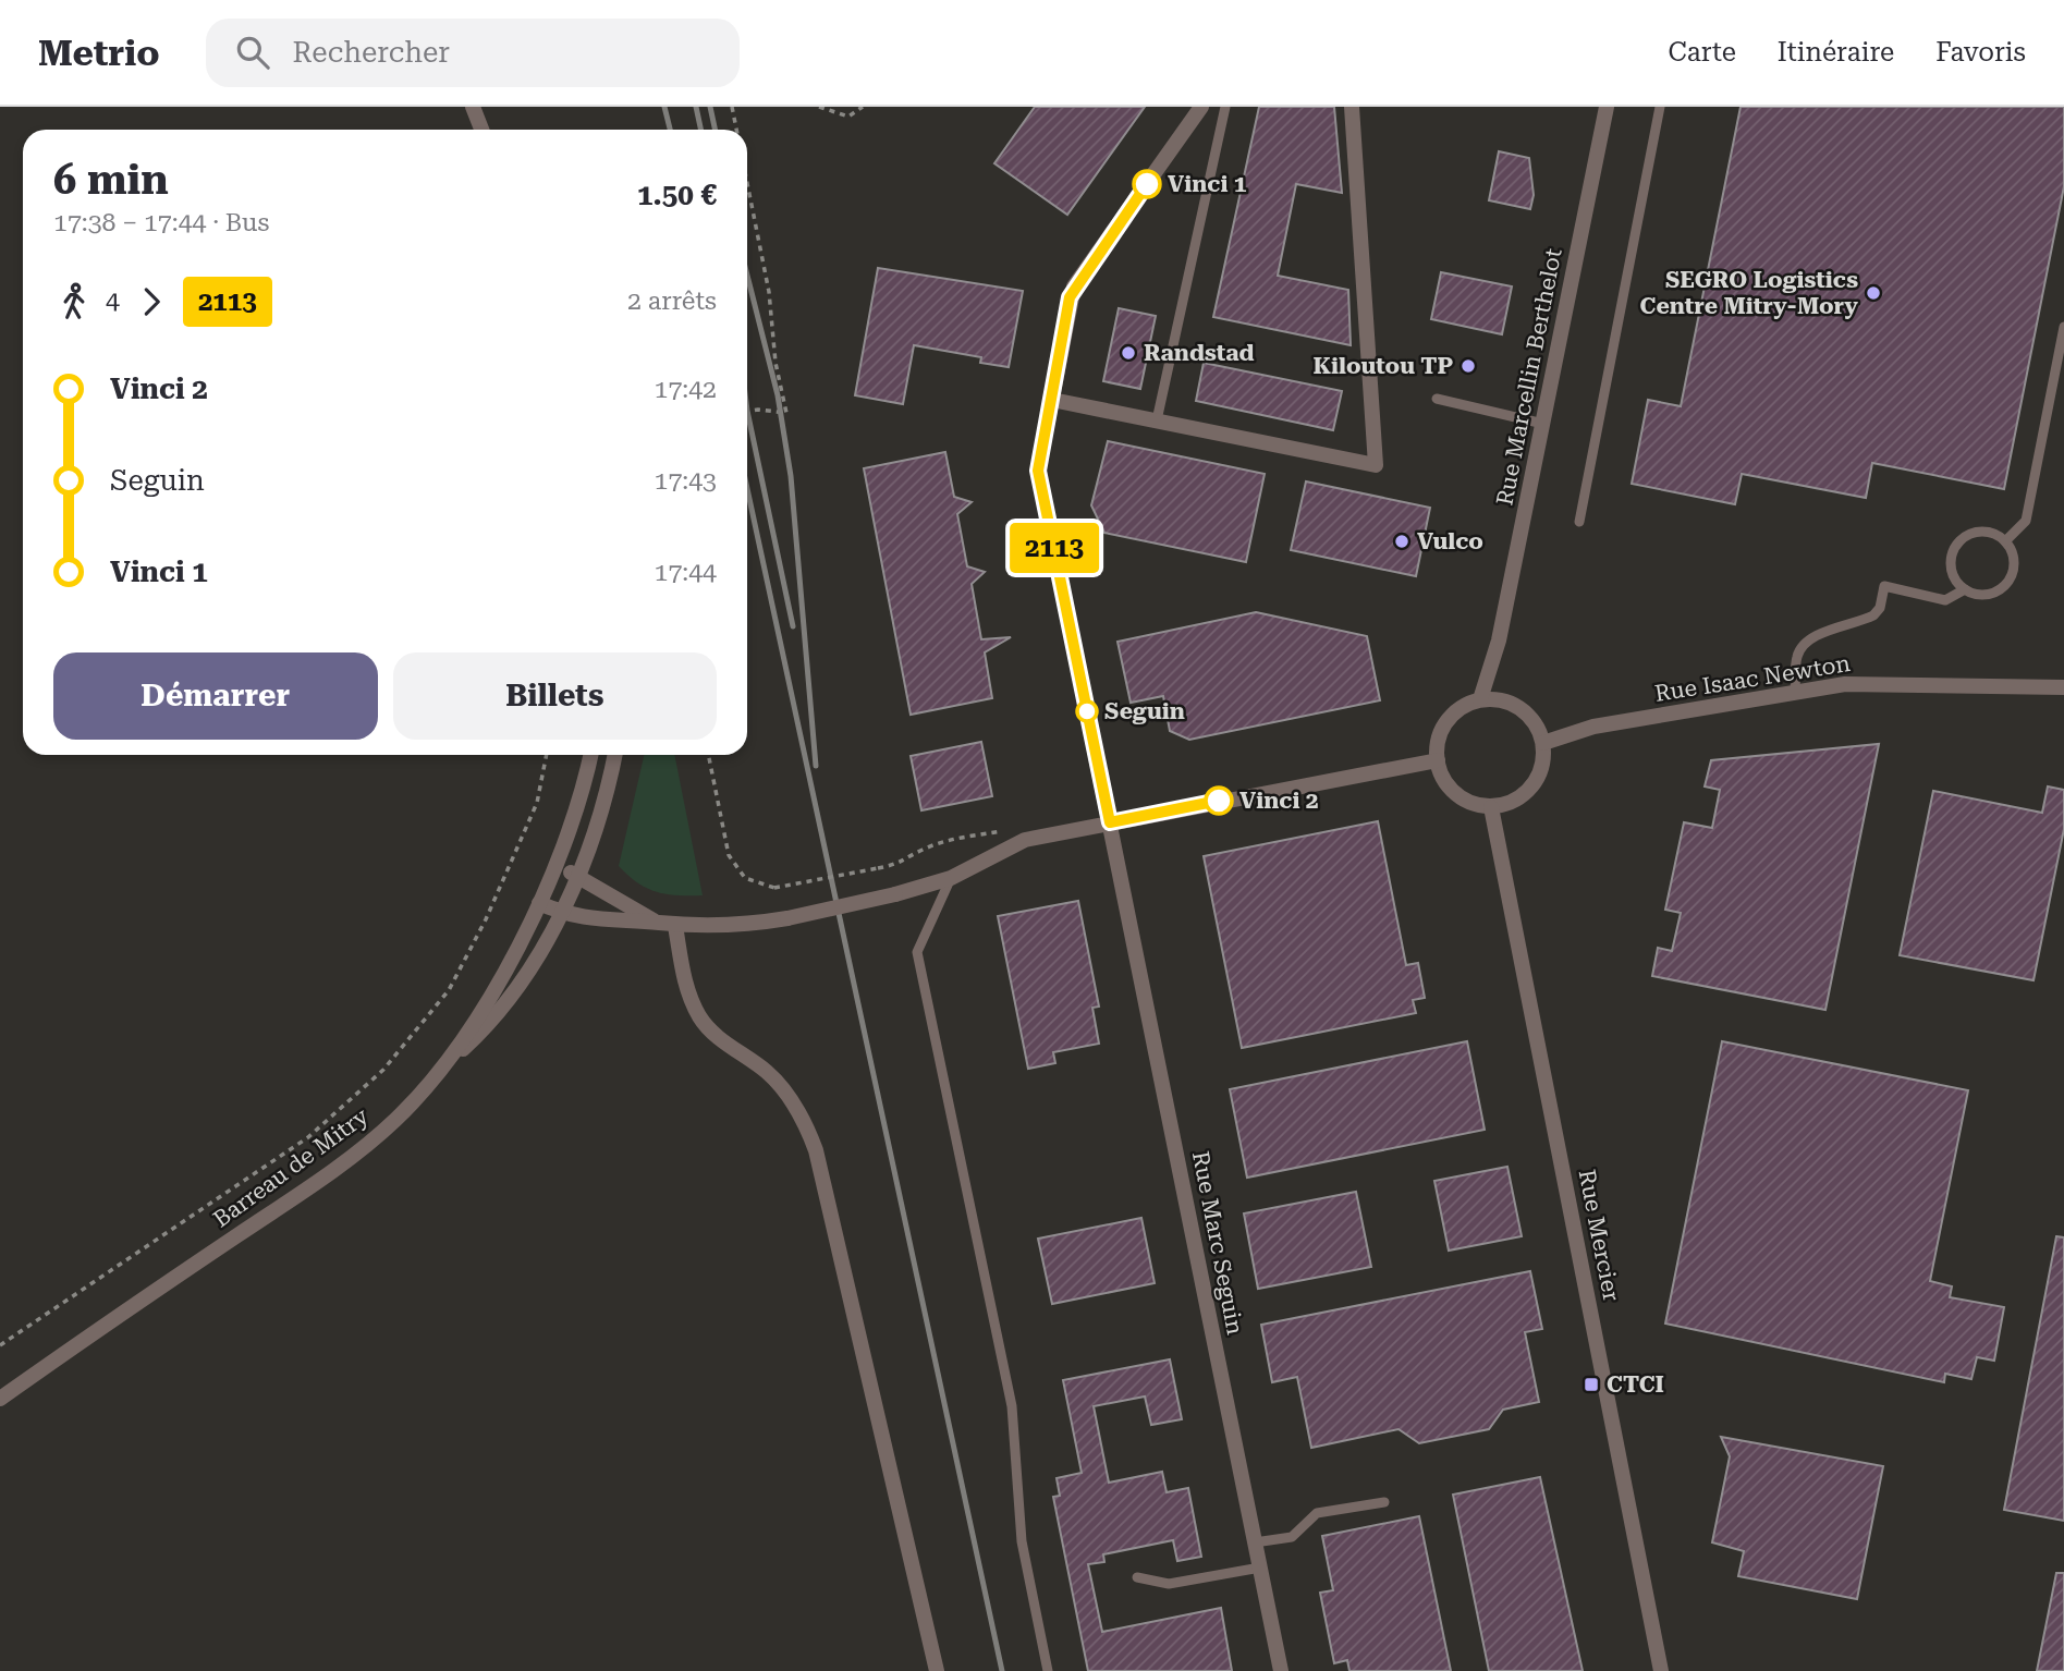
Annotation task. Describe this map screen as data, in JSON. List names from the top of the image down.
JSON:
{
  "streets": {
    "street": [
      "Rue Marcellin Berthelot",
      "Rue Isaac Newton",
      "Barreau de Mitry",
      "Rue Mercier",
      "Rue Marc Seguin"
    ]
  },
  "crossings": [
    ["Rue Marcellin Berthelot", "Rue Isaac Newton"],
    ["Rue Marcellin Berthelot", "Rue Mercier"],
    ["Rue Isaac Newton", "Rue Mercier"]
  ],
  "places": {
    "other": [
      "Vinci 1",
      "SEGRO Logistics Centre Mitry-Mory",
      "Randstad",
      "Kiloutou TP",
      "Vulco",
      "Seguin",
      "Vinci 2"
    ],
    "transit": ["CTCI"]
  },
  "lines": ["bus line 2113"],
  "page": {
    "header": "Metrio",
    "search": "Rechercher",
    "nav": ["Carte", "Itinéraire", "Favoris"],
    "on_map": "2113",
    "heading": ["6 min", "17:38 – 17:44 · Bus", "1.50 €"],
    "legs": ["4", "2113", "2 arrêts"],
    "list": [
      {
        "name": "Vinci 2",
        "value": "17:42"
      },
      {
        "name": "Seguin",
        "value": "17:43"
      },
      {
        "name": "Vinci 1",
        "value": "17:44"
      }
    ],
    "buttons": ["Démarrer", "Billets"]
  }
}
